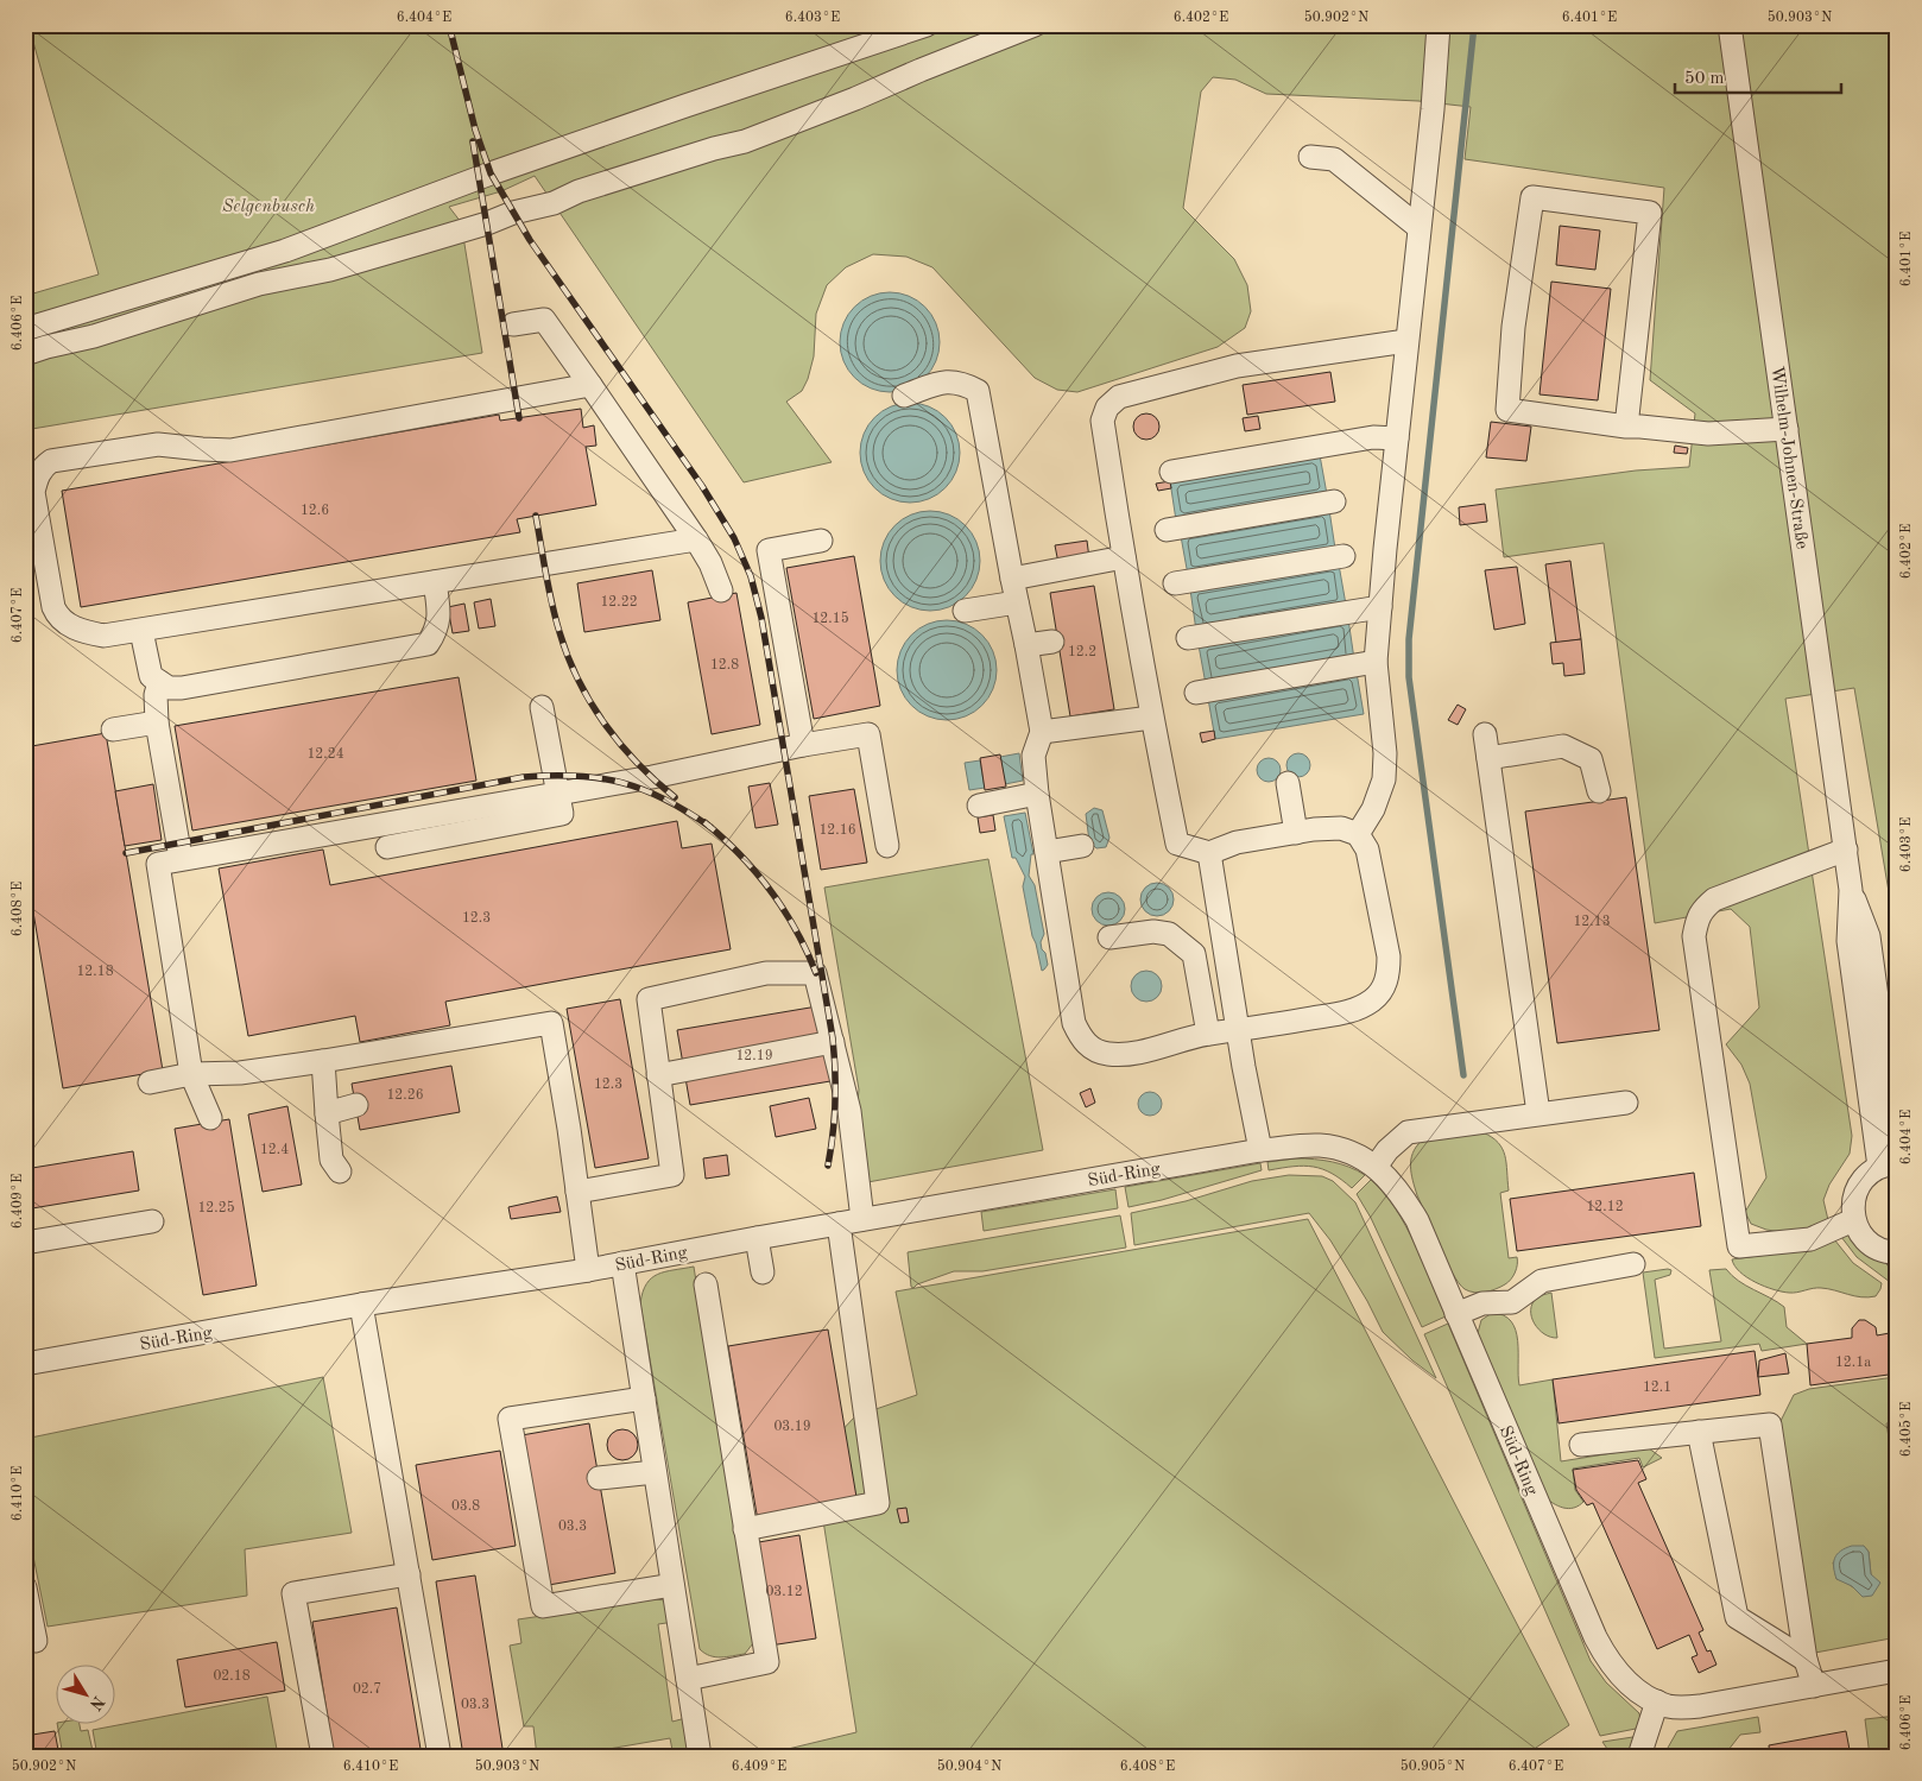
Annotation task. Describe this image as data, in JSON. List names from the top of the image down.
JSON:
{
  "streets": {
    "street": ["Wilhelm-Johnen-Straße", "Süd-Ring"]
  },
  "parks": ["Selgenbusch"],
  "house_numbers": [
    "12.6",
    "12.22",
    "12.15",
    "12.2",
    "12.8",
    "12.24",
    "12.16",
    "12.3",
    "12.13",
    "12.18",
    "12.19",
    "12.3",
    "12.26",
    "12.4",
    "12.12",
    "12.25",
    "12.1a",
    "12.1",
    "03.19",
    "03.8",
    "03.3",
    "03.12",
    "02.18",
    "02.7",
    "03.3"
  ],
  "scale_bar": "50 m",
  "north": "bottom right",
  "coordinates": [
    "6.404°E",
    "6.403°E",
    "6.402°E",
    "50.902°N",
    "6.401°E",
    "50.903°N",
    "6.406°E",
    "6.407°E",
    "6.408°E",
    "6.409°E",
    "6.405°E",
    "6.410°E",
    "50.904°N",
    "50.905°N"
  ]
}
